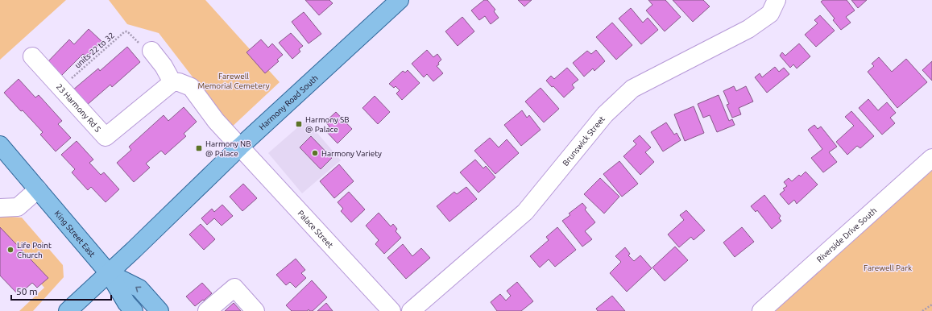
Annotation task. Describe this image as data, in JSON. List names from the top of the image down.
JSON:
{
  "streets": {
    "main road": ["Harmony Road South", "King Street East"],
    "street": [
      "23 Harmony Rd S",
      "Brunswick Street",
      "Palace Street",
      "Riverside Drive South"
    ],
    "path": ["units 22 to 32"]
  },
  "crossings": [
    ["units 22 to 32", "23 Harmony Rd S"],
    ["Harmony Road South", "Palace Street"],
    ["Harmony Road South", "King Street East"]
  ],
  "parks": ["Farewell Memorial Cemetery", "Farewell Park"],
  "places": {
    "transit": ["Harmony SB @ Palace", "Harmony NB @ Palace"],
    "other": ["Harmony Variety", "Life Point Church"]
  },
  "scale_bar": "50 m"
}
